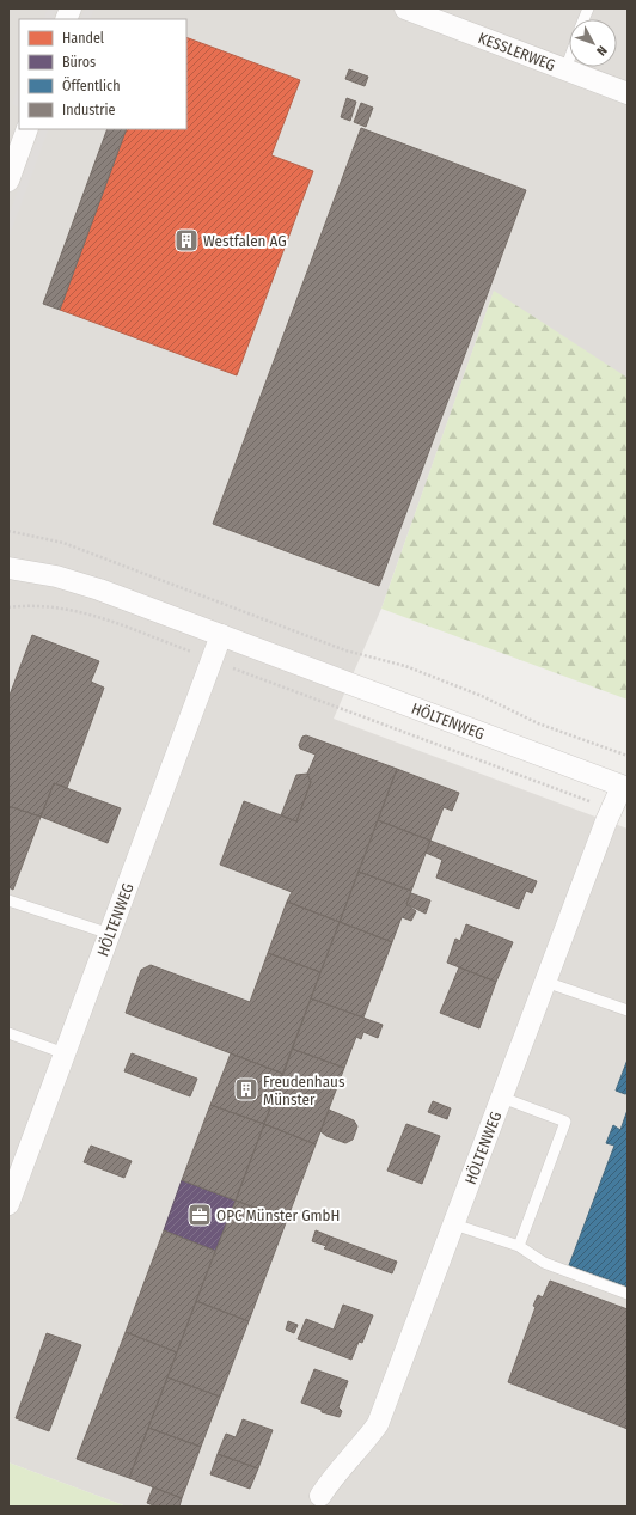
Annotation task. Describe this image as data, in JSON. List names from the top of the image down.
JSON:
{
  "streets": {
    "street": ["KESSLERWEG", "HÖLTENWEG"]
  },
  "places": {
    "building": ["Westfalen AG", "Freudenhaus Münster"],
    "office": ["OPC Münster GmbH"]
  },
  "legend": [
    "Handel",
    "Büros",
    "Öffentlich",
    "Industrie"
  ],
  "north": "bottom right"
}
